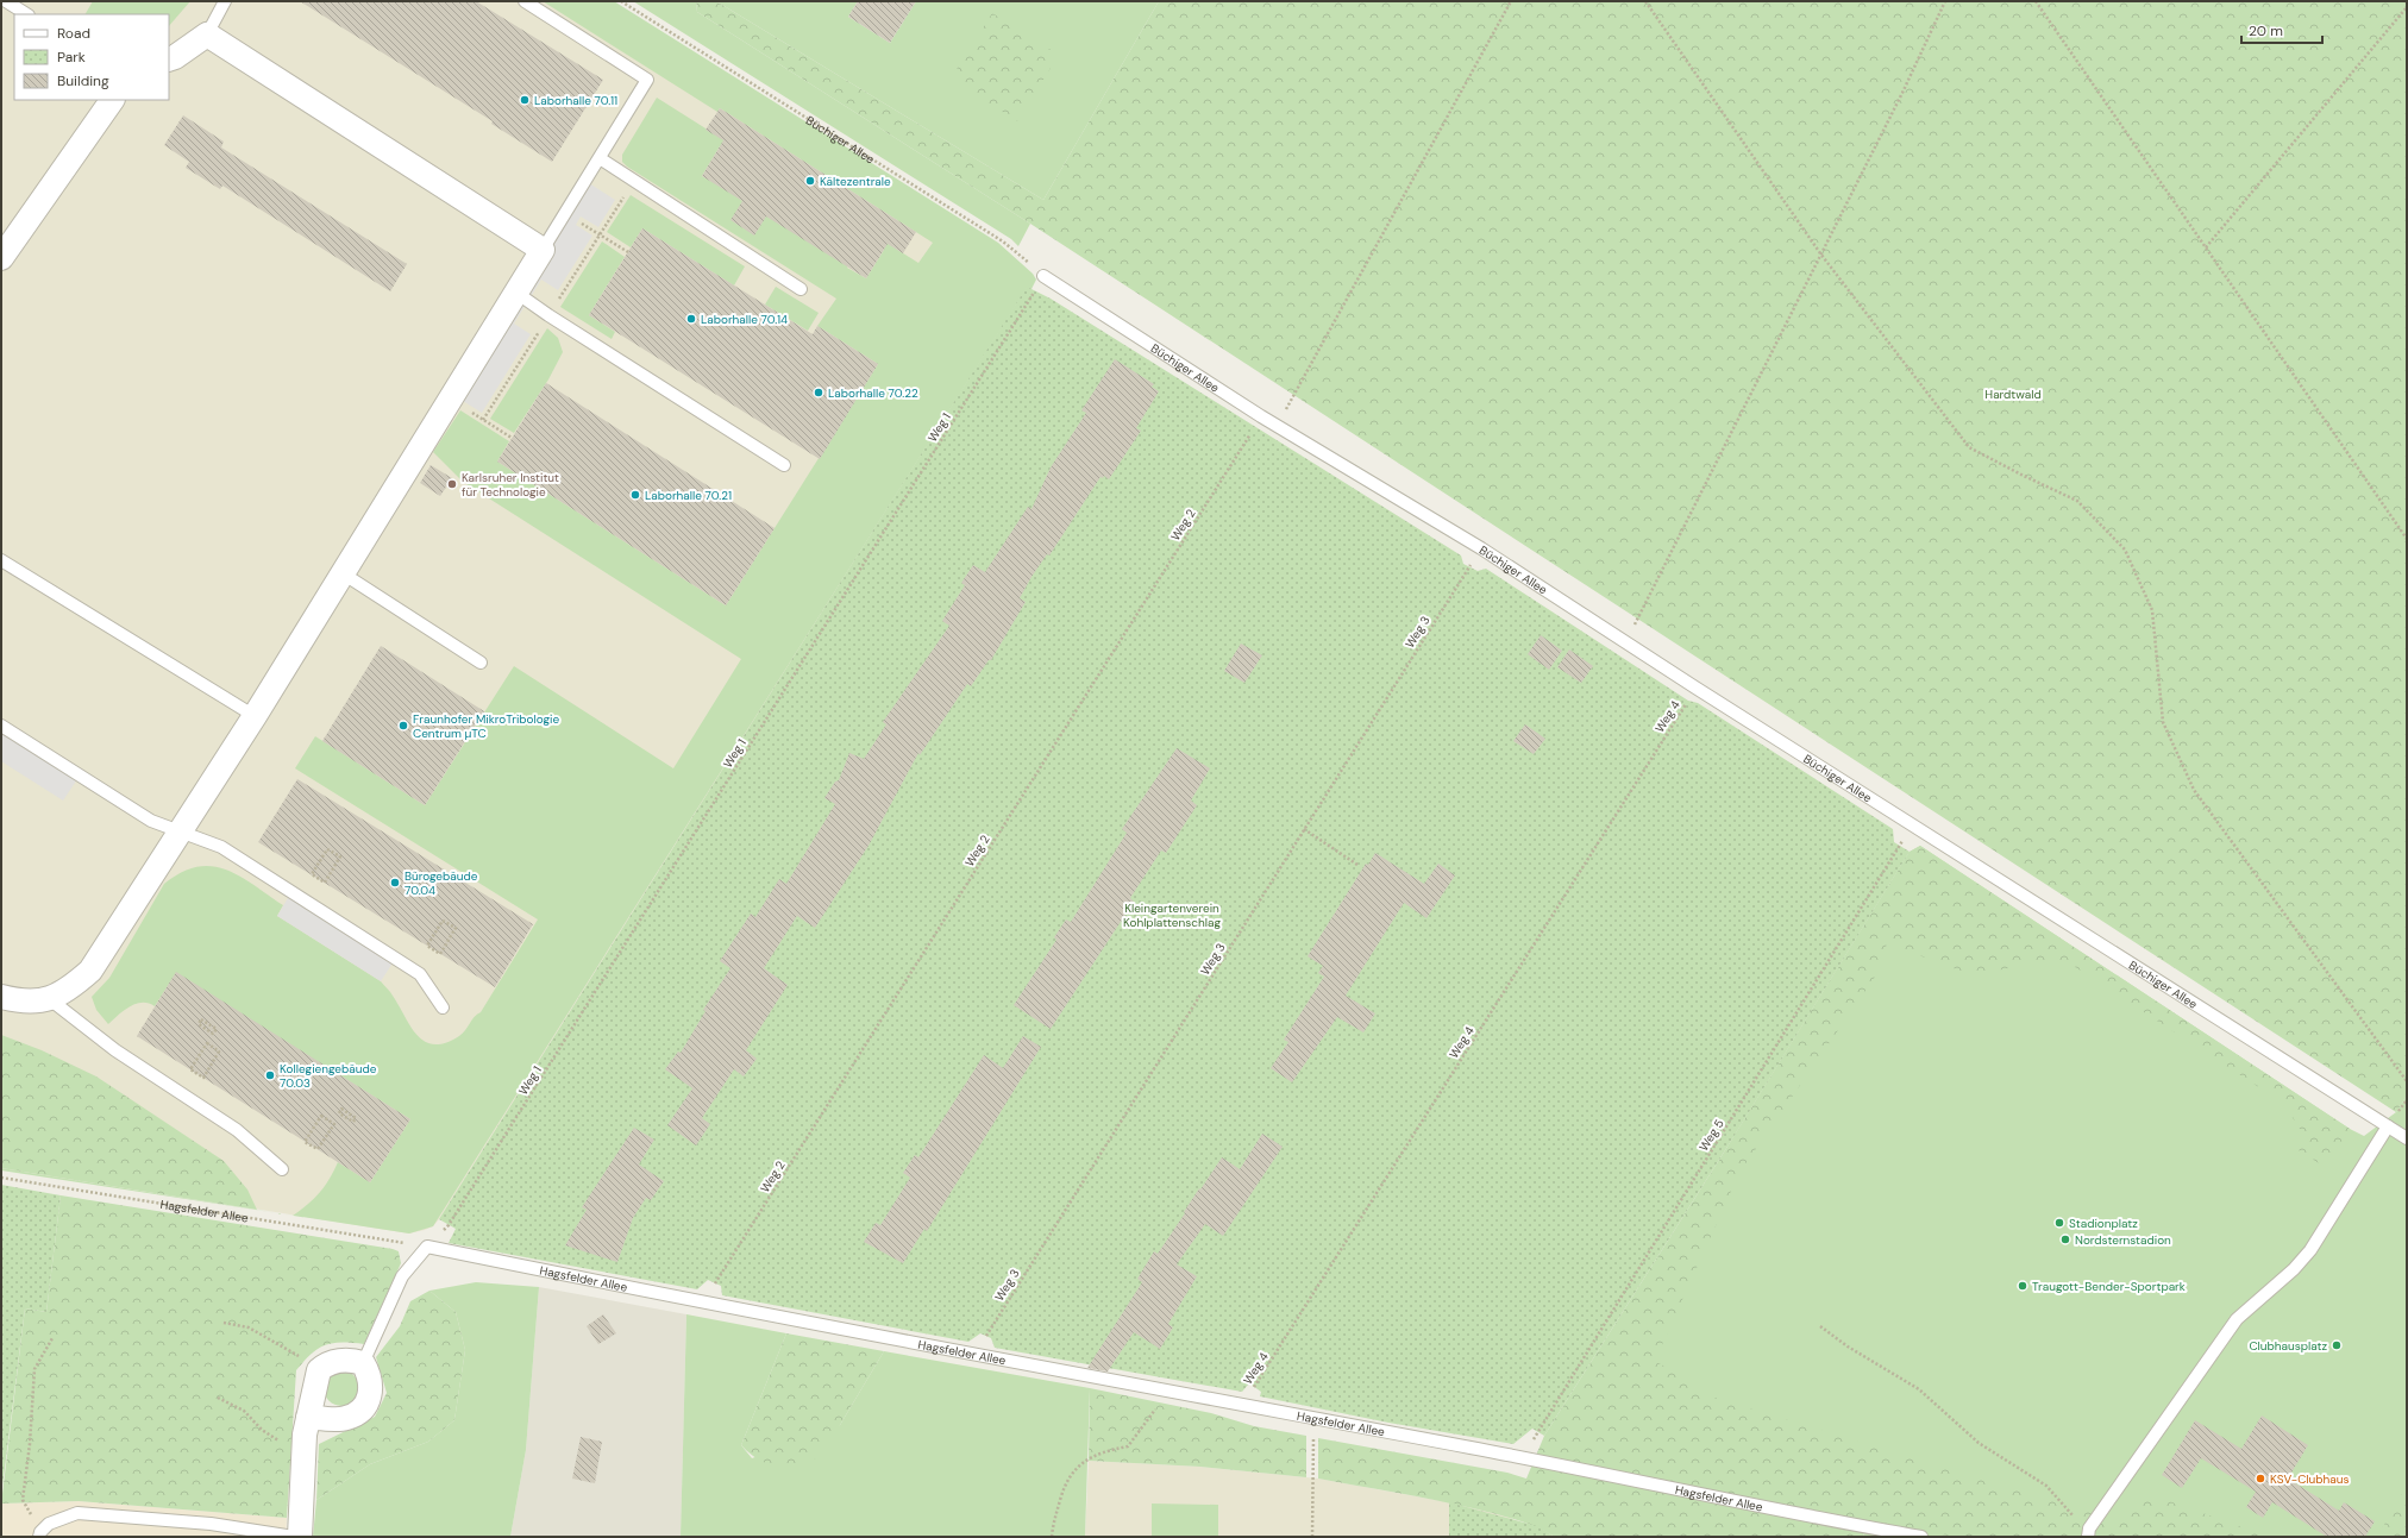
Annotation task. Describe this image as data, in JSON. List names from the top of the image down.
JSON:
{
  "streets": {
    "lane": ["Büchiger Allee", "Hagsfelder Allee"],
    "path": [
      "Weg 1",
      "Weg 2",
      "Weg 3",
      "Weg 4",
      "Weg 5"
    ]
  },
  "crossings": [
    ["Büchiger Allee", "Weg 4"],
    ["Weg 4", "Hagsfelder Allee"]
  ],
  "parks": ["Hardtwald", "Kleingartenverein Kohlplattenschlag"],
  "places": [
    "Laborhalle 70.11",
    "Kältezentrale",
    "Laborhalle 70.14",
    "Laborhalle 70.22",
    "Karlsruher Institut für Technologie",
    "Laborhalle 70.21",
    "Fraunhofer MikroTribologie Centrum µTC",
    "Bürogebäude 70.04",
    "Kollegiengebäude 70.03",
    "Stadionplatz",
    "Nordsternstadion",
    "Traugott-Bender-Sportpark",
    "Clubhausplatz",
    "KSV-Clubhaus"
  ],
  "legend": ["Road", "Park", "Building"],
  "scale_bar": "20 m"
}
